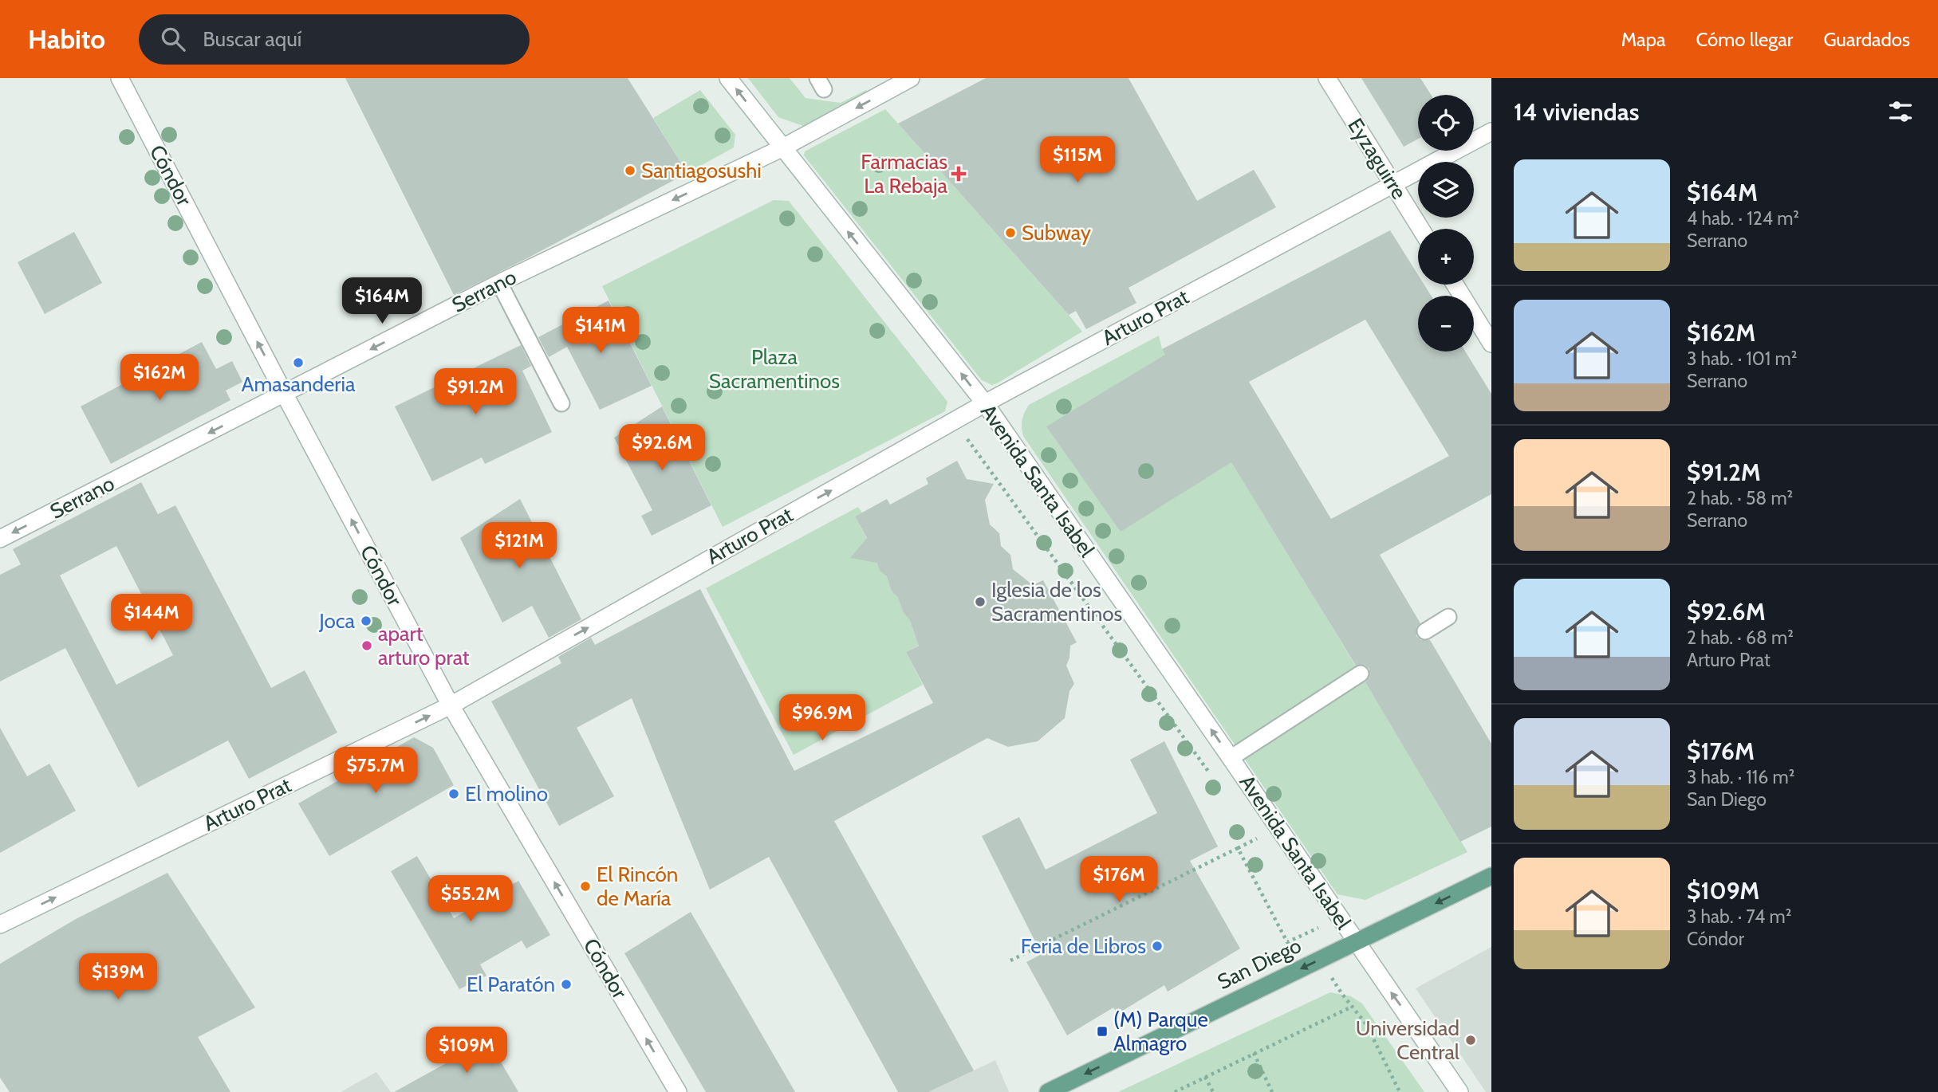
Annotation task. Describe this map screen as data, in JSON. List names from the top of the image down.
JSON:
{
  "streets": {
    "main road": ["San Diego"],
    "street": [
      "Eyzaguirre",
      "Cóndor",
      "Serrano",
      "Arturo Prat",
      "Avenida Santa Isabel"
    ]
  },
  "crossings": [
    ["Eyzaguirre", "Arturo Prat"],
    ["Cóndor", "Serrano"],
    ["Cóndor", "Arturo Prat"],
    ["Serrano", "Avenida Santa Isabel"],
    ["Arturo Prat", "Avenida Santa Isabel"],
    ["Avenida Santa Isabel", "San Diego"]
  ],
  "one_way": [
    "Cóndor",
    "Serrano",
    "Arturo Prat",
    "Avenida Santa Isabel",
    "San Diego"
  ],
  "parks": ["Plaza Sacramentinos"],
  "places": {
    "other": [
      "Santiagosushi",
      "Subway",
      "Amasanderia",
      "Iglesia de los Sacramentinos",
      "Joca",
      "apart arturo prat",
      "El molino",
      "El Rincón de María",
      "Feria de Libros",
      "El Paratón",
      "Universidad Central"
    ],
    "health": ["Farmacias La Rebaja"],
    "transit": ["(M) Parque Almagro"]
  },
  "page": {
    "header": "Habito",
    "search": "Buscar aquí",
    "nav": ["Mapa", "Cómo llegar", "Guardados"],
    "heading": "14 viviendas",
    "map_buttons": ["+", "−"],
    "price": [
      "$115M",
      "$164M",
      "$141M",
      "$162M",
      "$91.2M",
      "$92.6M",
      "$121M",
      "$144M",
      "$96.9M",
      "$75.7M",
      "$176M",
      "$55.2M",
      "$139M",
      "$109M"
    ],
    "list": [
      {
        "name": "$164M",
        "note": "4 hab. · 124 m² · Serrano"
      },
      {
        "name": "$162M",
        "note": "3 hab. · 101 m² · Serrano"
      },
      {
        "name": "$91.2M",
        "note": "2 hab. · 58 m² · Serrano"
      },
      {
        "name": "$92.6M",
        "note": "2 hab. · 68 m² · Arturo Prat"
      },
      {
        "name": "$176M",
        "note": "3 hab. · 116 m² · San Diego"
      },
      {
        "name": "$109M",
        "note": "3 hab. · 74 m² · Cóndor"
      }
    ]
  }
}
